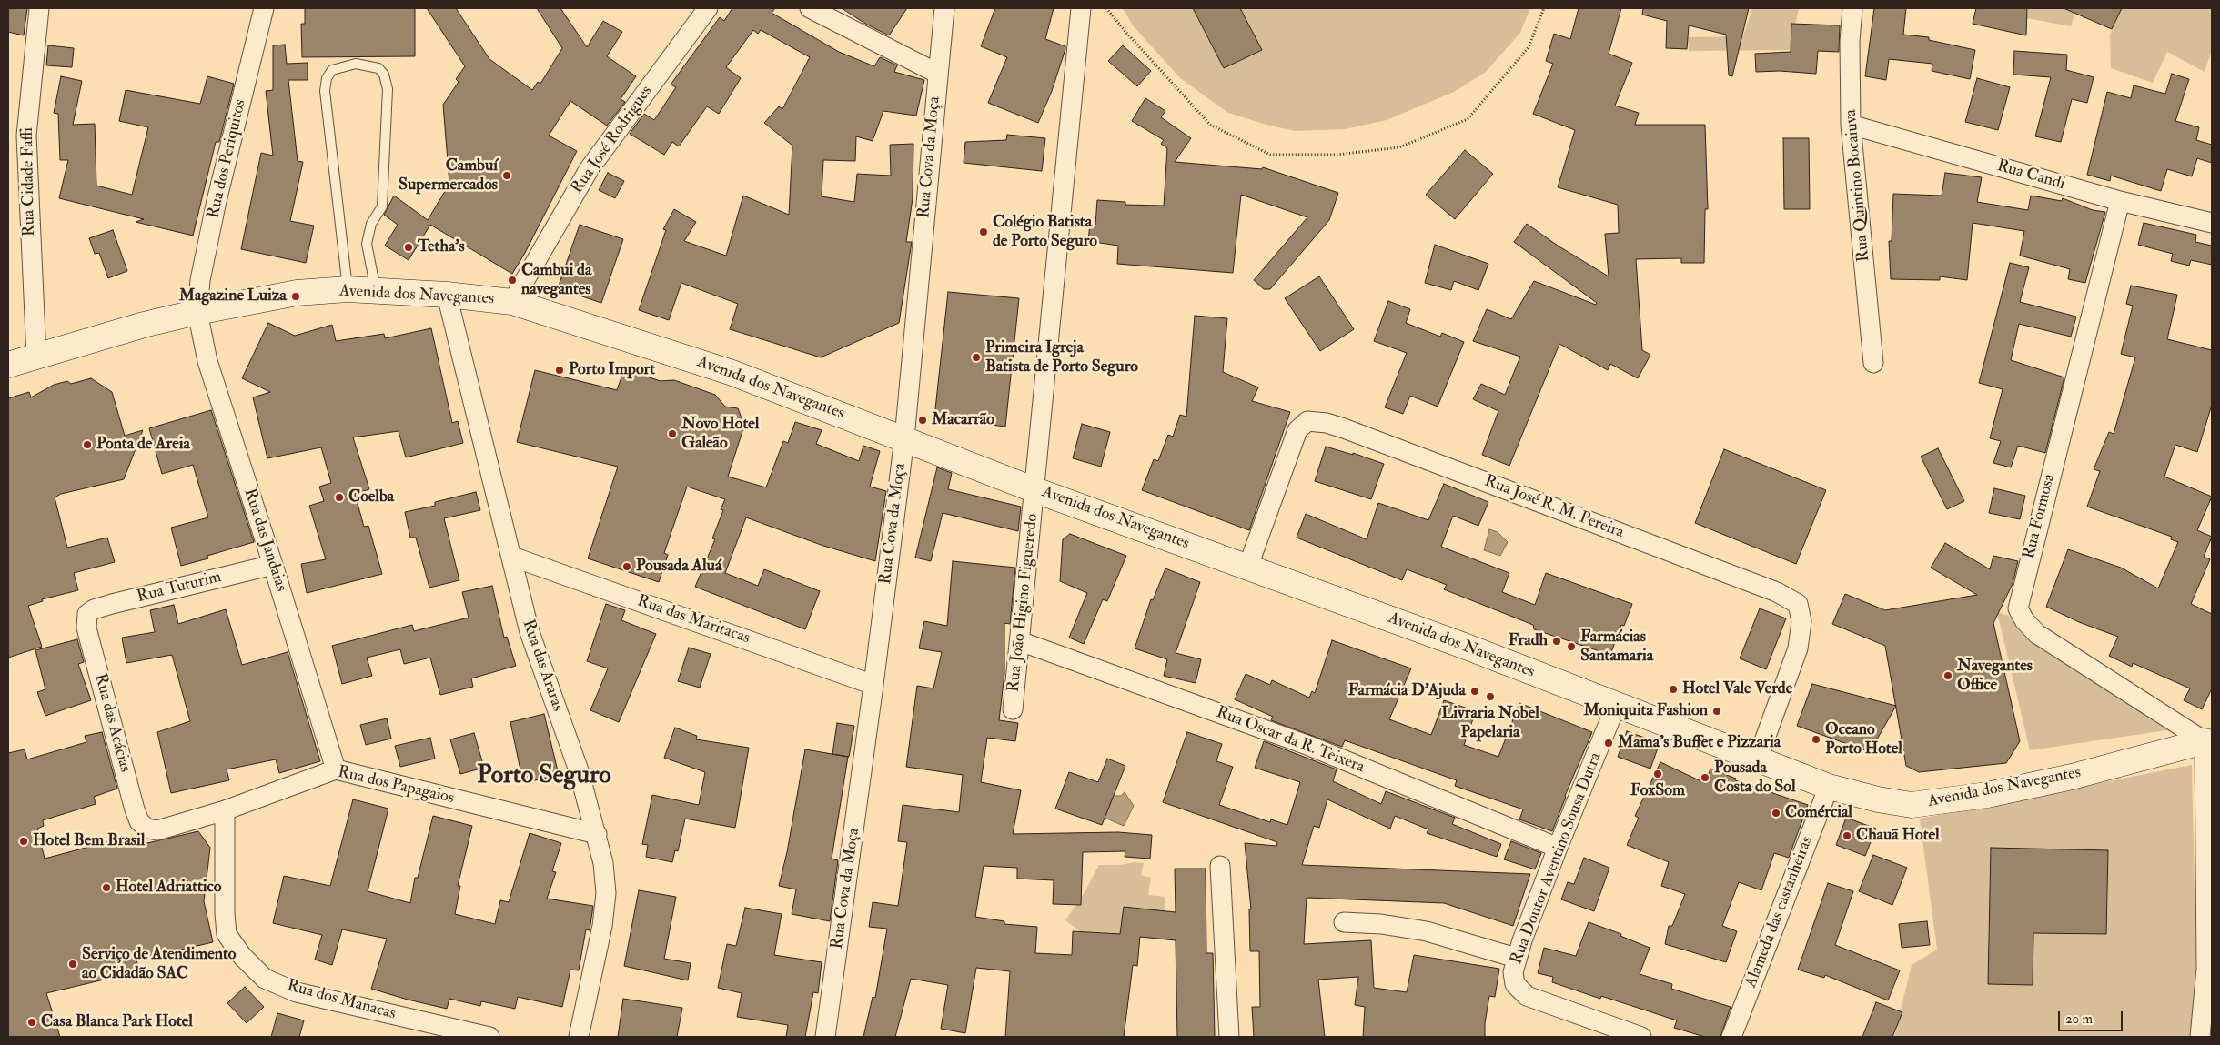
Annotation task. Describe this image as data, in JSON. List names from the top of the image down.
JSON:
{
  "streets": {
    "main road": ["Avenida dos Navegantes"],
    "street": [
      "Rua José Rodrigues",
      "Rua Cova da Moça",
      "Rua dos Periquitos",
      "Rua Candi",
      "Rua Cidade Faffi",
      "Rua Quintino Bocaiuva",
      "Rua José R. M. Pereira",
      "Rua Formosa",
      "Rua das Jandaias",
      "Rua Tuturim",
      "Rua João Higino Figueredo",
      "Rua das Maritacas",
      "Rua das Araras",
      "Rua das Acácias",
      "Rua Oscar da R. Teixera",
      "Rua dos Papagaios",
      "Rua Doutor Aventino Sousa Dutra",
      "Alameda das castanheiras",
      "Rua dos Manacas"
    ]
  },
  "crossings": [
    ["Rua José Rodrigues", "Avenida dos Navegantes"],
    ["Rua Cova da Moça", "Avenida dos Navegantes"],
    ["Rua Cova da Moça", "Rua das Maritacas"],
    ["Rua dos Periquitos", "Avenida dos Navegantes"],
    ["Rua dos Periquitos", "Rua das Jandaias"],
    ["Rua Candi", "Rua Quintino Bocaiuva"],
    ["Rua Candi", "Rua Formosa"],
    ["Rua Cidade Faffi", "Avenida dos Navegantes"],
    ["Avenida dos Navegantes", "Rua José R. M. Pereira"],
    ["Avenida dos Navegantes", "Rua Formosa"],
    ["Avenida dos Navegantes", "Rua das Jandaias"],
    ["Avenida dos Navegantes", "Rua João Higino Figueredo"],
    ["Avenida dos Navegantes", "Rua das Araras"],
    ["Avenida dos Navegantes", "Rua Doutor Aventino Sousa Dutra"],
    ["Avenida dos Navegantes", "Alameda das castanheiras"],
    ["Rua das Jandaias", "Rua Tuturim"],
    ["Rua das Jandaias", "Rua dos Papagaios"],
    ["Rua Tuturim", "Rua das Acácias"],
    ["Rua João Higino Figueredo", "Rua Oscar da R. Teixera"],
    ["Rua das Maritacas", "Rua das Araras"],
    ["Rua das Araras", "Rua dos Papagaios"],
    ["Rua das Acácias", "Rua dos Papagaios"],
    ["Rua Oscar da R. Teixera", "Rua Doutor Aventino Sousa Dutra"],
    ["Rua dos Papagaios", "Rua dos Manacas"]
  ],
  "districts": ["Porto Seguro"],
  "places": [
    "Cambuí Supermercados",
    "Colégio Batista de Porto Seguro",
    "Tetha's",
    "Cambui da navegantes",
    "Magazine Luiza",
    "Primeira Igreja Batista de Porto Seguro",
    "Porto Import",
    "Macarrão",
    "Novo Hotel Galeão",
    "Ponta de Areia",
    "Coelba",
    "Pousada Aluá",
    "Fradh",
    "Farmácias Santamaria",
    "Navegantes Office",
    "Hotel Vale Verde",
    "Farmácia D'Ajuda",
    "Livraria Nobel Papelaria",
    "Moniquita Fashion",
    "Oceano Porto Hotel",
    "Mama's Buffet e Pizzaria",
    "FoxSom",
    "Pousada Costa do Sol",
    "Comércial",
    "Chauã Hotel",
    "Hotel Bem Brasil",
    "Hotel Adriattico",
    "Serviço de Atendimento ao Cidadão SAC",
    "Casa Blanca Park Hotel"
  ],
  "scale_bar": "20 m"
}
